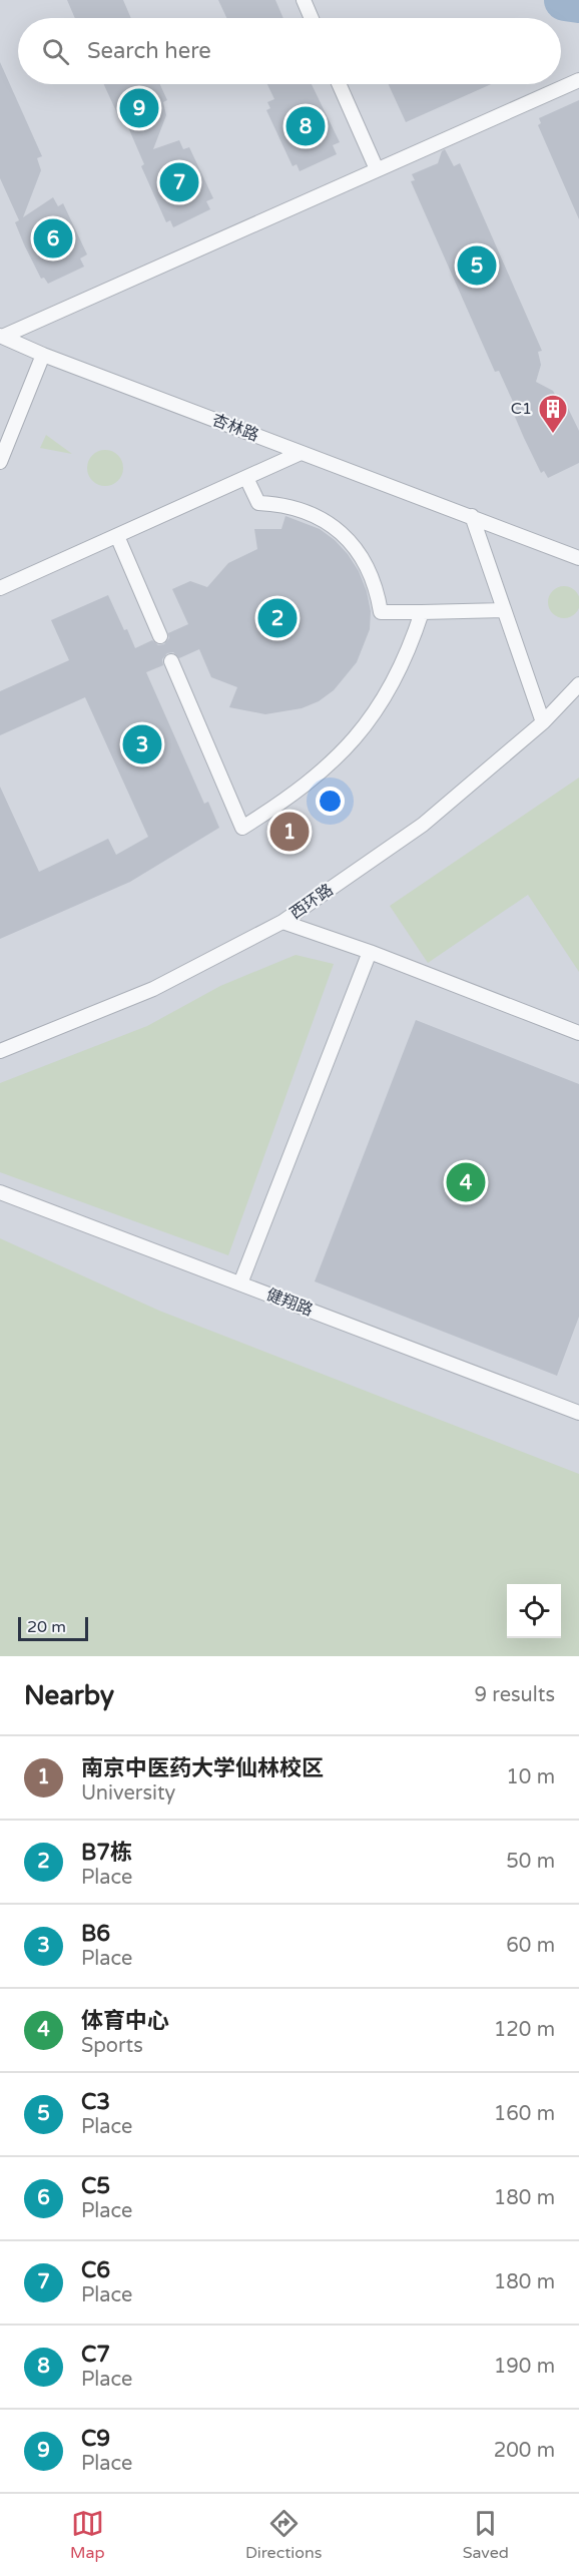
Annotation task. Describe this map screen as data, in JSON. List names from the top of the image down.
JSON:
{
  "streets": {
    "lane": ["杏林路", "西环路", "健翔路"]
  },
  "places": {
    "building": ["C1"]
  },
  "scale_bar": "20 m",
  "page": {
    "search": "Search here",
    "pins": [
      "9",
      "8",
      "7",
      "6",
      "5",
      "2",
      "3",
      "1",
      "4"
    ],
    "scale": "20 m",
    "heading": ["Nearby", "9 results"],
    "list": [
      {
        "mark": "1",
        "name": "南京中医药大学仙林校区",
        "note": "University",
        "value": "10 m"
      },
      {
        "mark": "2",
        "name": "B7栋",
        "note": "Place",
        "value": "50 m"
      },
      {
        "mark": "3",
        "name": "B6",
        "note": "Place",
        "value": "60 m"
      },
      {
        "mark": "4",
        "name": "体育中心",
        "note": "Sports",
        "value": "120 m"
      },
      {
        "mark": "5",
        "name": "C3",
        "note": "Place",
        "value": "160 m"
      },
      {
        "mark": "6",
        "name": "C5",
        "note": "Place",
        "value": "180 m"
      },
      {
        "mark": "7",
        "name": "C6",
        "note": "Place",
        "value": "180 m"
      },
      {
        "mark": "8",
        "name": "C7",
        "note": "Place",
        "value": "190 m"
      },
      {
        "mark": "9",
        "name": "C9",
        "note": "Place",
        "value": "200 m"
      }
    ],
    "nav": ["Map", "Directions", "Saved"]
  }
}
